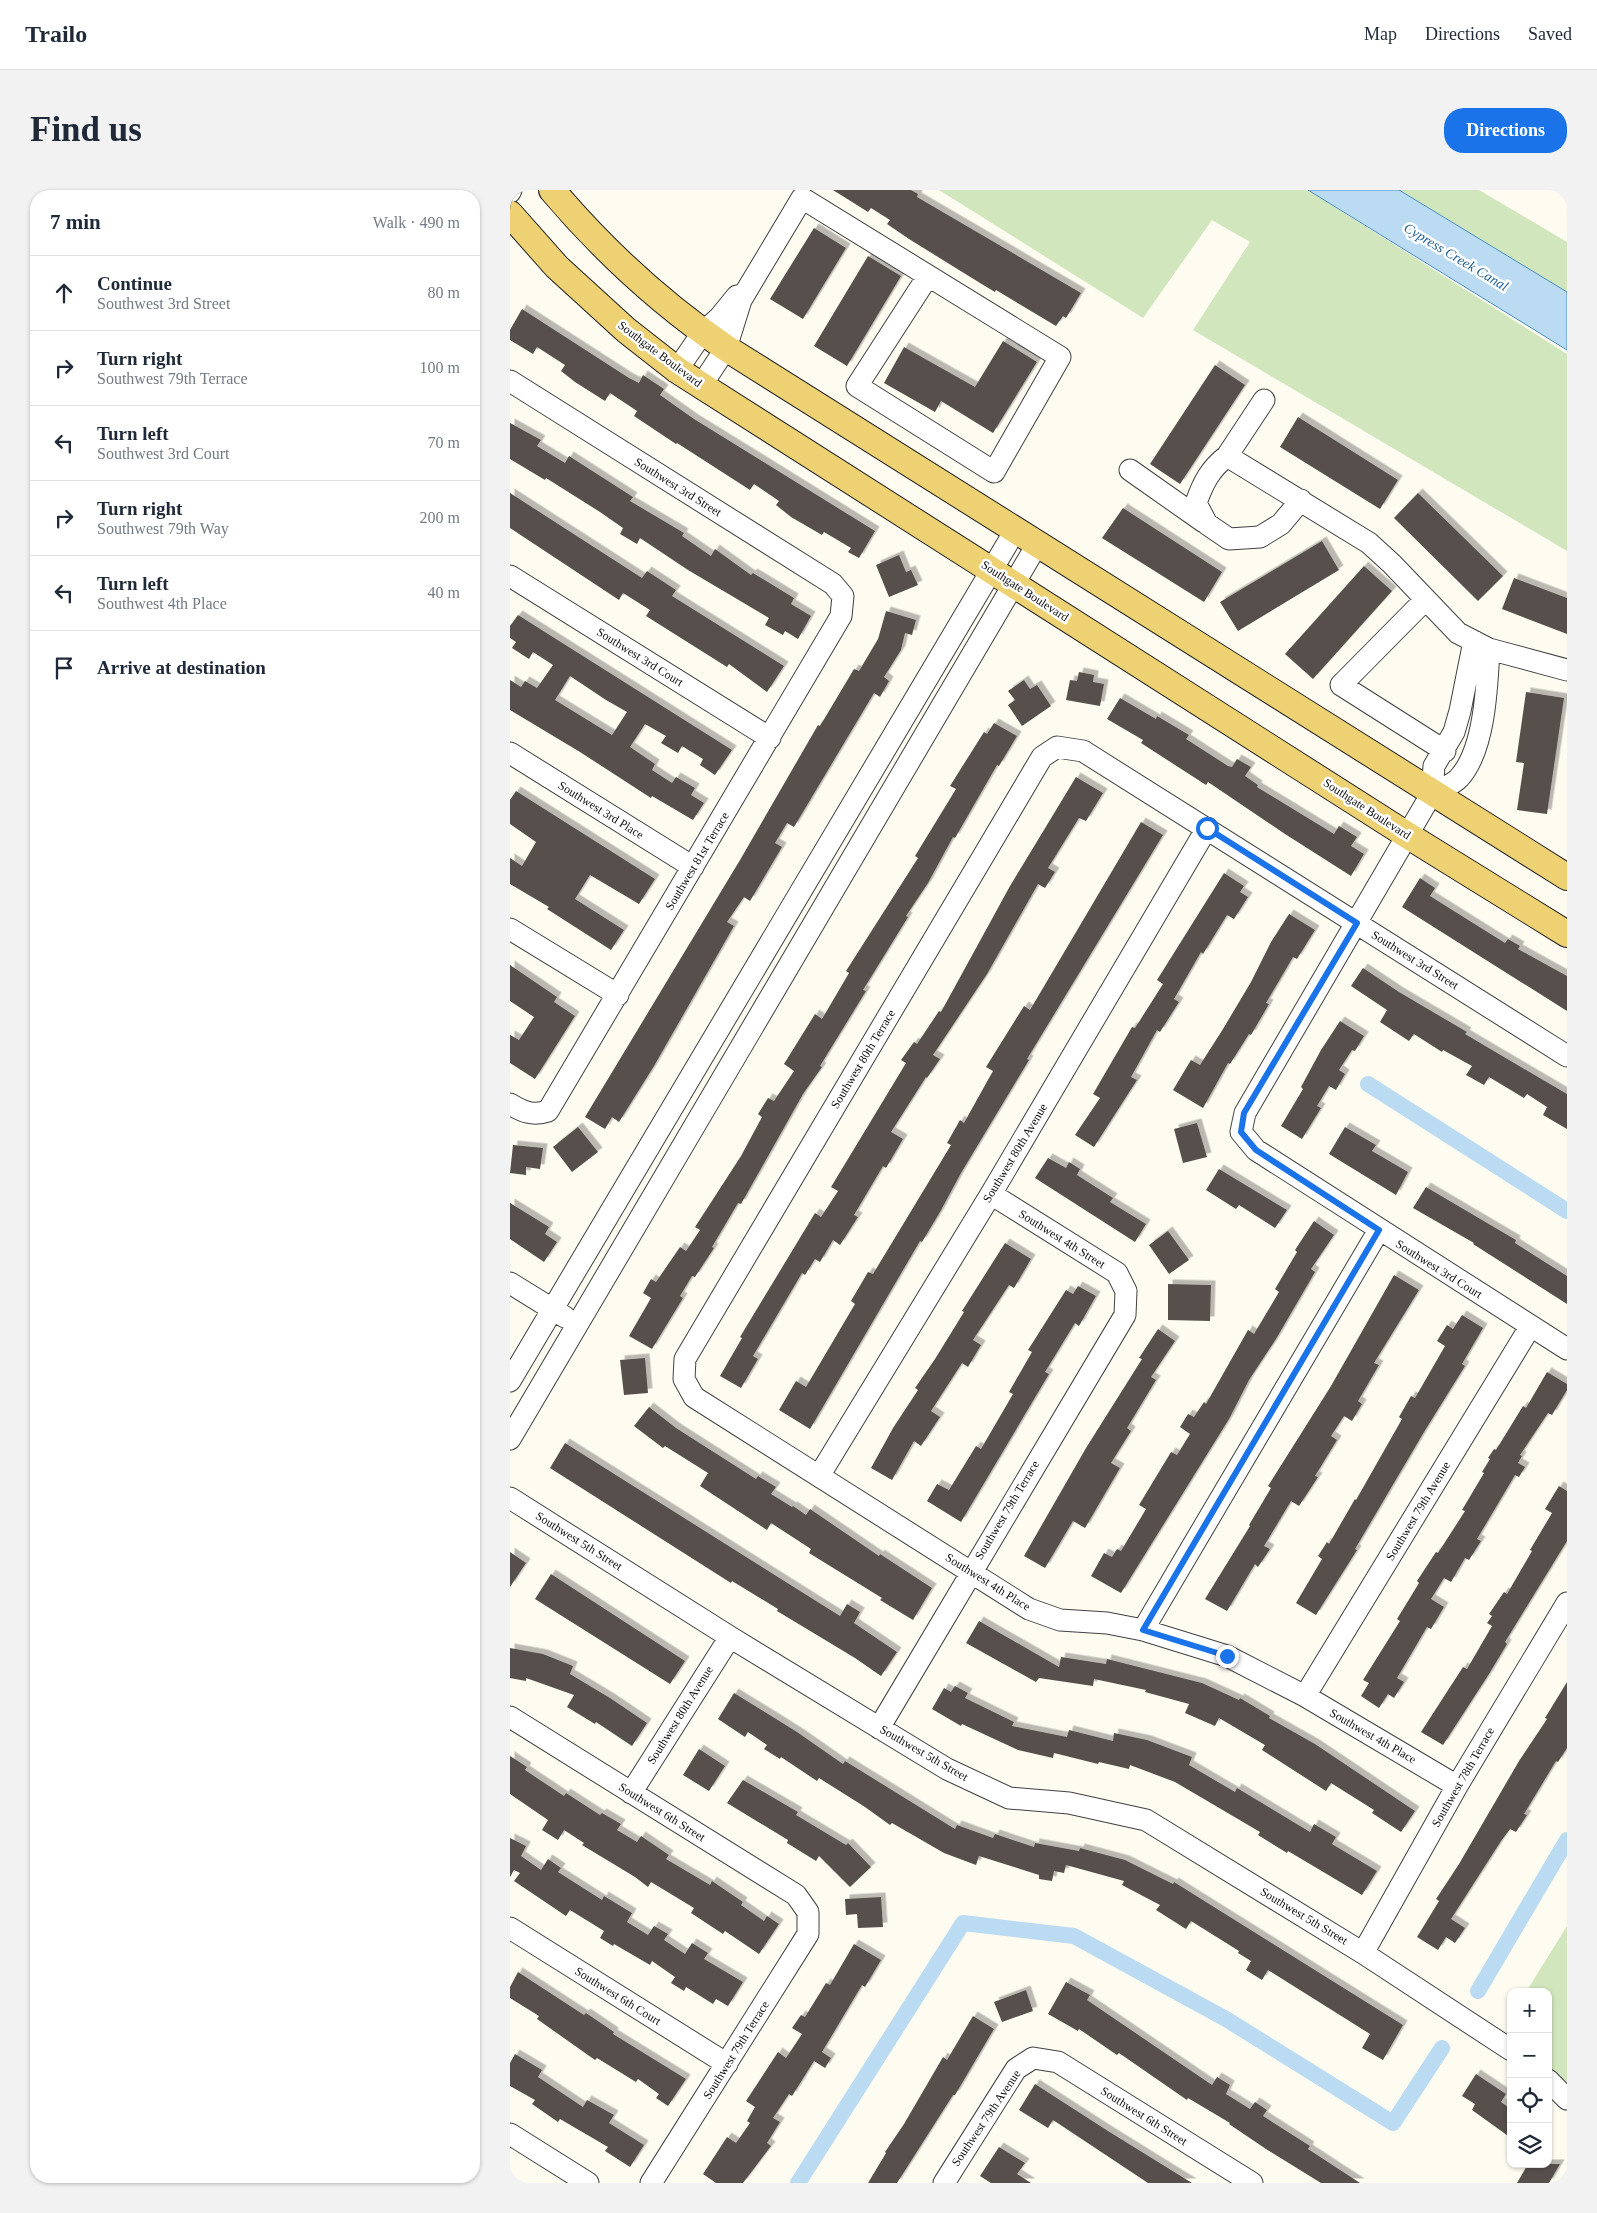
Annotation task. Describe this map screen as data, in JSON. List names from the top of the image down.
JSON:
{
  "streets": {
    "main road": ["Southgate Boulevard"],
    "street": [
      "Southwest 3rd Street",
      "Southwest 3rd Court",
      "Southwest 3rd Place",
      "Southwest 81st Terrace",
      "Southwest 80th Terrace",
      "Southwest 80th Avenue",
      "Southwest 4th Street",
      "Southwest 79th Terrace",
      "Southwest 79th Avenue",
      "Southwest 5th Street",
      "Southwest 4th Place",
      "Southwest 78th Terrace",
      "Southwest 6th Street",
      "Southwest 6th Court"
    ]
  },
  "crossings": [
    ["Southwest 3rd Street", "Southwest 3rd Court"],
    ["Southwest 3rd Street", "Southwest 81st Terrace"],
    ["Southwest 3rd Street", "Southwest 80th Terrace"],
    ["Southwest 3rd Street", "Southwest 80th Avenue"],
    ["Southwest 3rd Court", "Southwest 81st Terrace"],
    ["Southwest 3rd Court", "Southwest 79th Avenue"],
    ["Southwest 3rd Place", "Southwest 81st Terrace"],
    ["Southwest 80th Terrace", "Southwest 4th Place"],
    ["Southwest 80th Avenue", "Southwest 4th Street"],
    ["Southwest 80th Avenue", "Southwest 5th Street"],
    ["Southwest 80th Avenue", "Southwest 4th Place"],
    ["Southwest 80th Avenue", "Southwest 6th Street"],
    ["Southwest 4th Street", "Southwest 79th Terrace"],
    ["Southwest 79th Terrace", "Southwest 5th Street"],
    ["Southwest 79th Terrace", "Southwest 4th Place"],
    ["Southwest 79th Terrace", "Southwest 6th Street"],
    ["Southwest 79th Terrace", "Southwest 6th Court"],
    ["Southwest 79th Avenue", "Southwest 4th Place"],
    ["Southwest 79th Avenue", "Southwest 6th Street"],
    ["Southwest 5th Street", "Southwest 78th Terrace"],
    ["Southwest 4th Place", "Southwest 78th Terrace"]
  ],
  "water": ["Cypress Creek Canal"],
  "page": {
    "header": "Trailo",
    "nav": ["Map", "Directions", "Saved"],
    "buttons": "Directions",
    "title": "Find us",
    "heading": ["7 min", "Walk · 490 m"],
    "list": [
      ["Continue", "Southwest 3rd Street", "80 m"],
      ["Turn right", "Southwest 79th Terrace", "100 m"],
      ["Turn left", "Southwest 3rd Court", "70 m"],
      ["Turn right", "Southwest 79th Way", "200 m"],
      ["Turn left", "Southwest 4th Place", "40 m"],
      "Arrive at destination"
    ],
    "map_buttons": ["+", "−"]
  }
}
